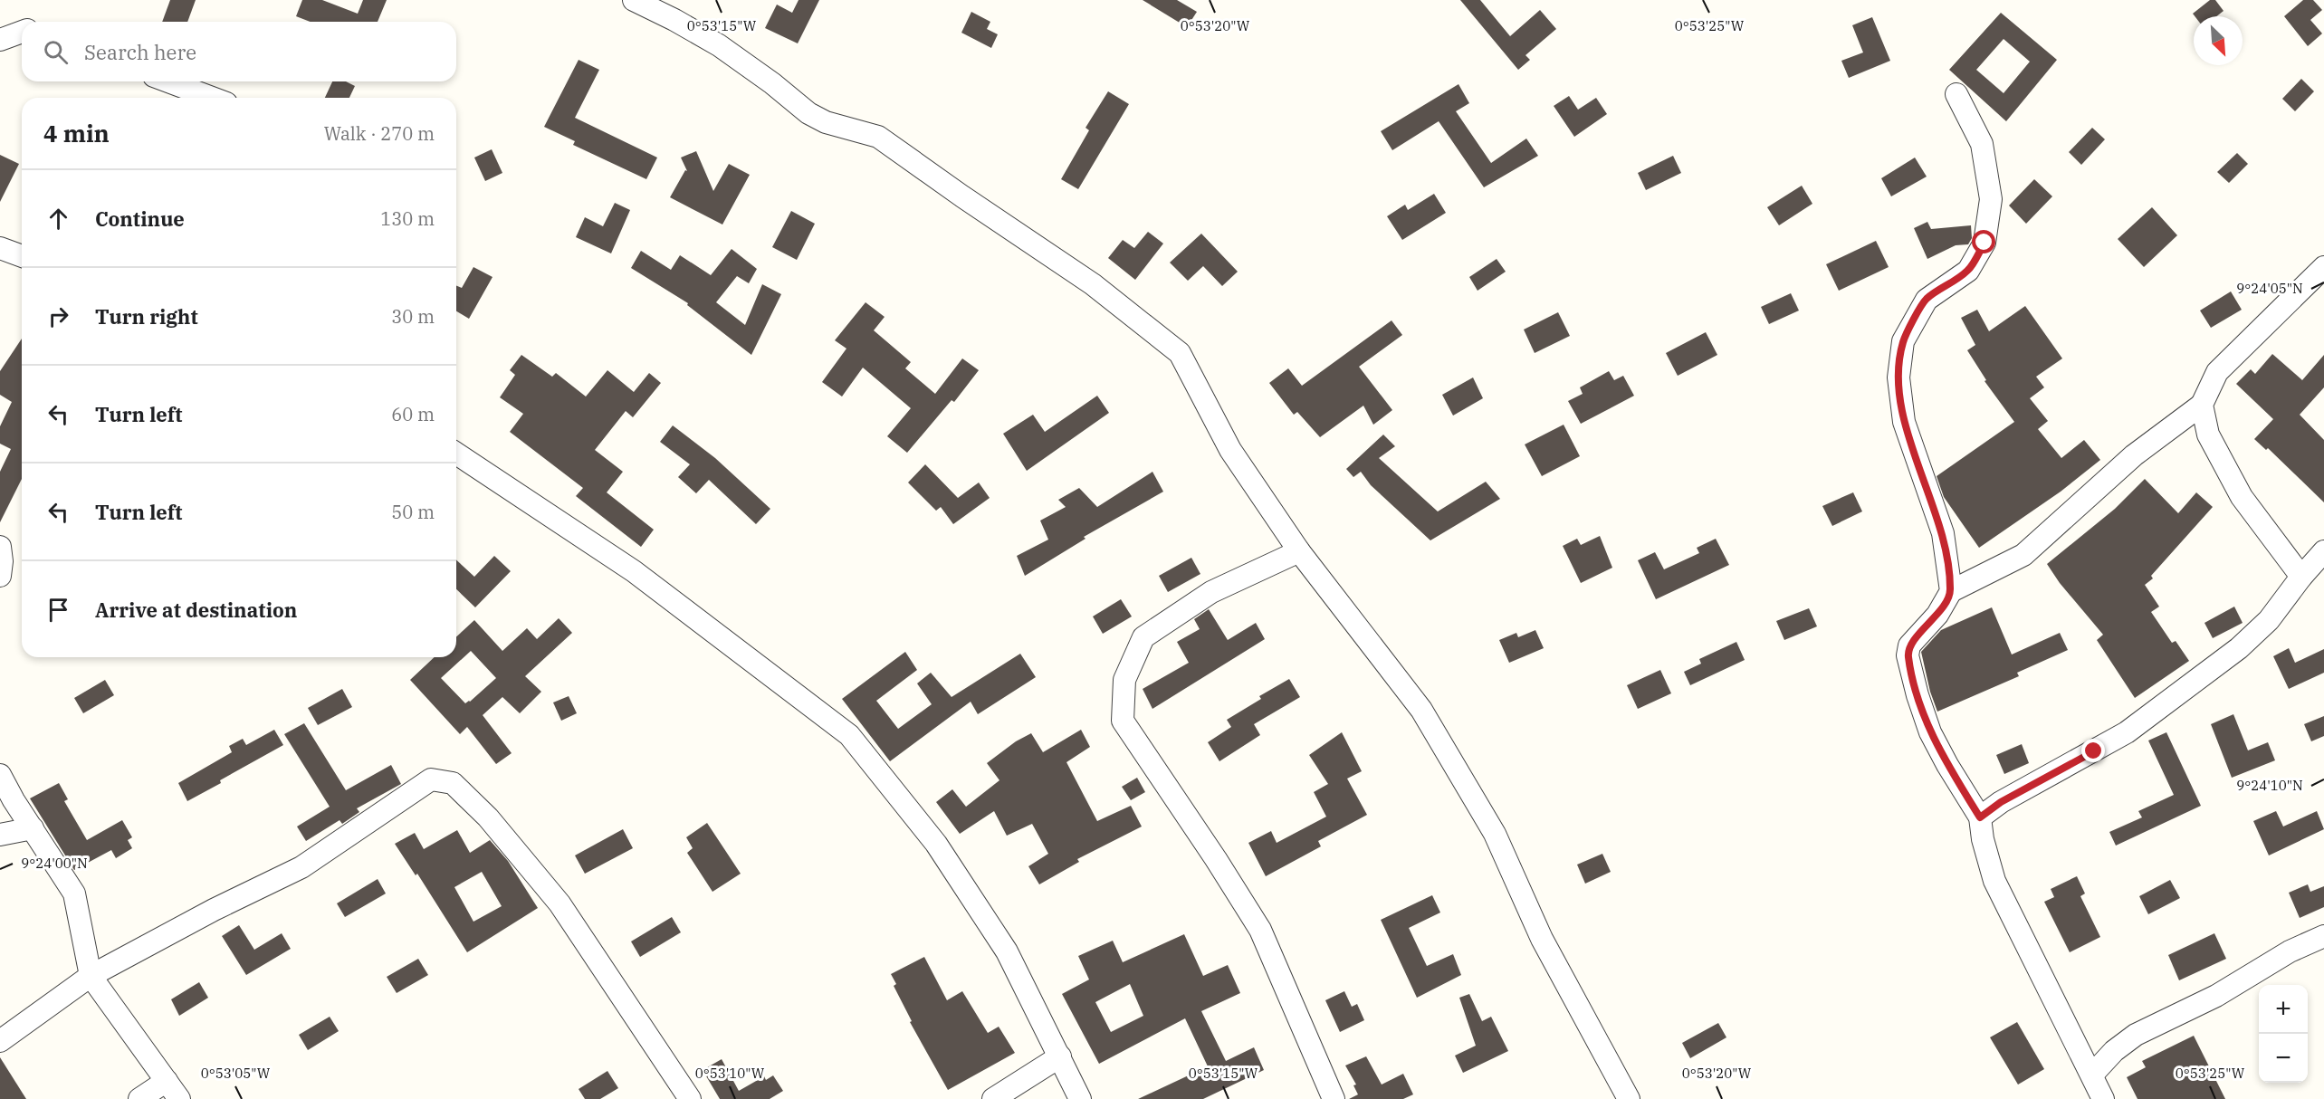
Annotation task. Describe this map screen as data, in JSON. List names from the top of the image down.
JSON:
{
  "north": "bottom right",
  "page": {
    "search": "Search here",
    "heading": ["4 min", "Walk · 270 m"],
    "list": [
      ["Continue", "130 m"],
      ["Turn right", "30 m"],
      ["Turn left", "60 m"],
      ["Turn left", "50 m"],
      "Arrive at destination"
    ],
    "map_buttons": ["+", "−"]
  },
  "coordinates": [
    "0°53'15\"W",
    "0°53'20\"W",
    "0°53'25\"W",
    "9°24'05\"N",
    "9°24'10\"N",
    "9°24'00\"N",
    "0°53'05\"W",
    "0°53'10\"W"
  ]
}
